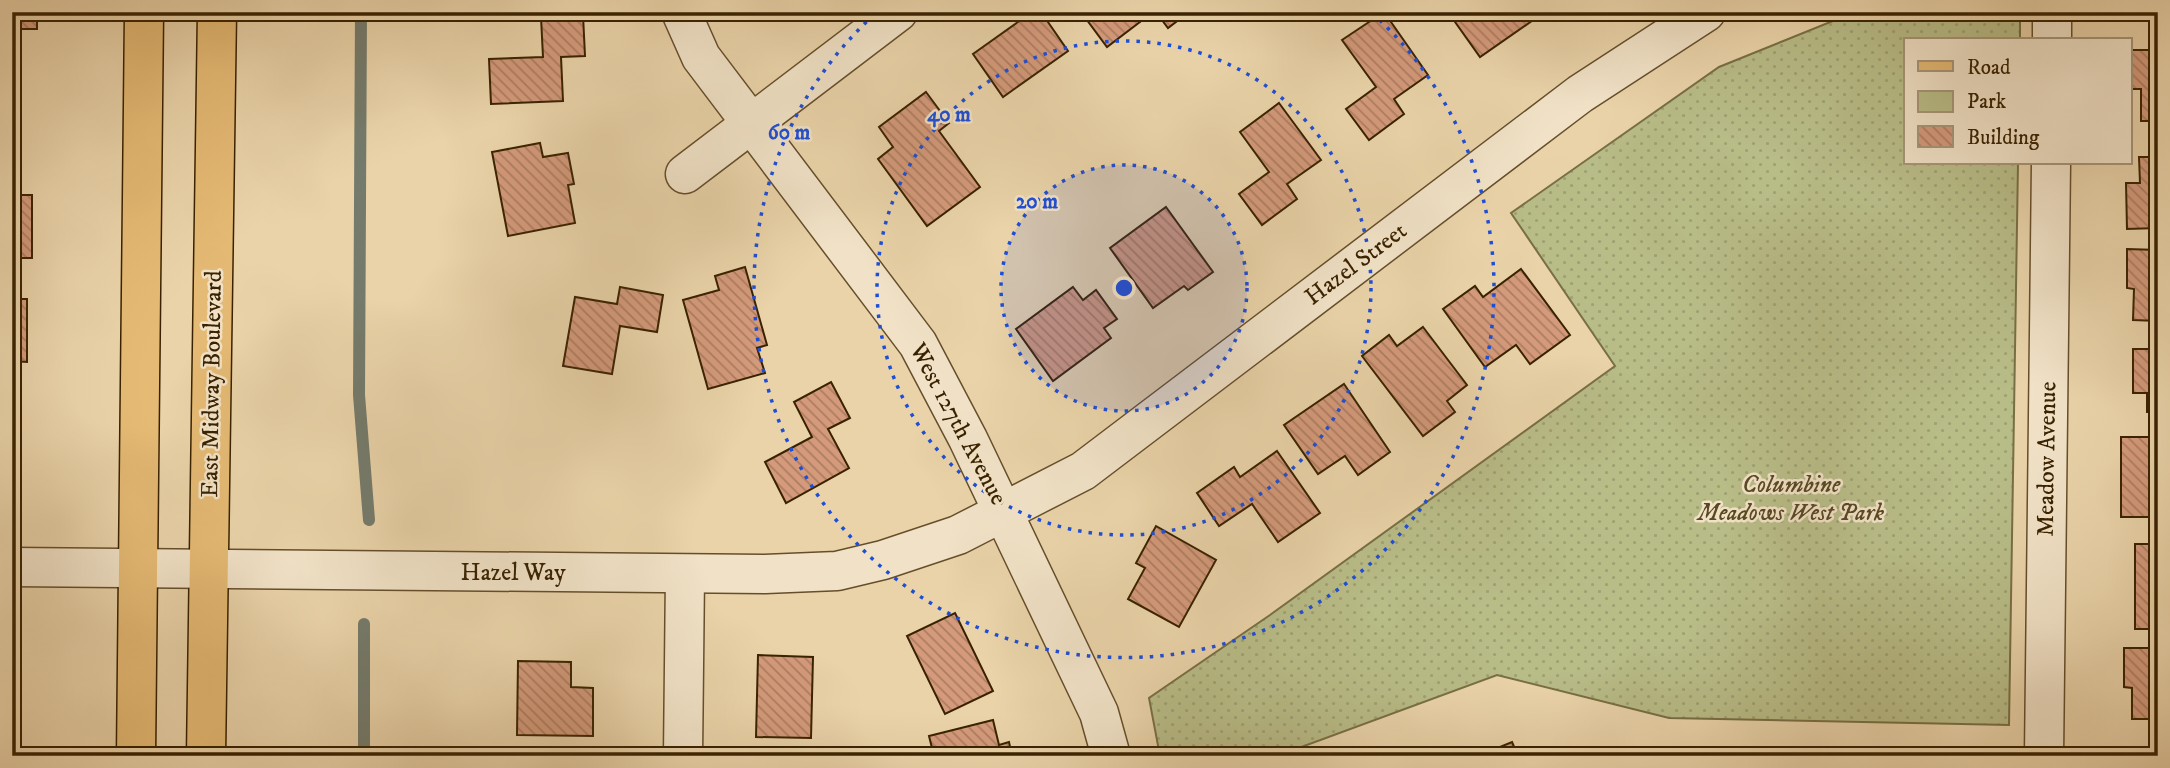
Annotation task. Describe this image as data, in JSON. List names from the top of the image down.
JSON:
{
  "streets": {
    "main road": ["East Midway Boulevard"],
    "street": [
      "Hazel Street",
      "West 127th Avenue",
      "Meadow Avenue",
      "Hazel Way"
    ]
  },
  "crossings": [
    ["Hazel Street", "West 127th Avenue"],
    ["Hazel Street", "Hazel Way"],
    ["East Midway Boulevard", "Hazel Way"],
    ["West 127th Avenue", "Hazel Way"]
  ],
  "parks": ["Columbine Meadows West Park"],
  "legend": ["Road", "Park", "Building"],
  "rings": ["40 m", "60 m", "20 m"]
}
